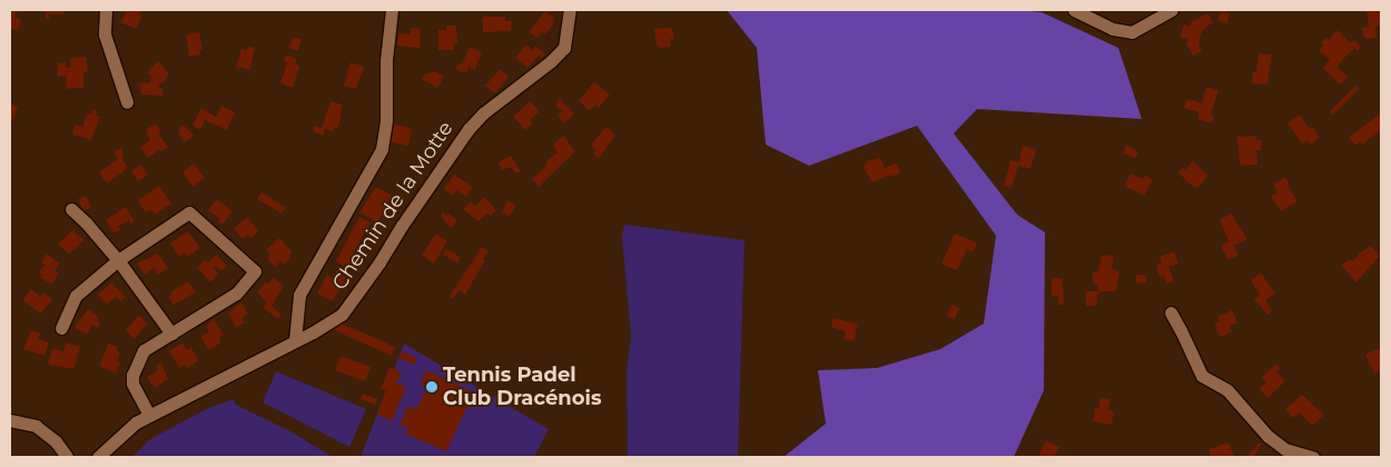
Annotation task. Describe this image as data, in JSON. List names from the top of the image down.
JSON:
{
  "streets": {
    "street": ["Chemin de la Motte"]
  },
  "places": ["Tennis Padel Club Dracénois"]
}
